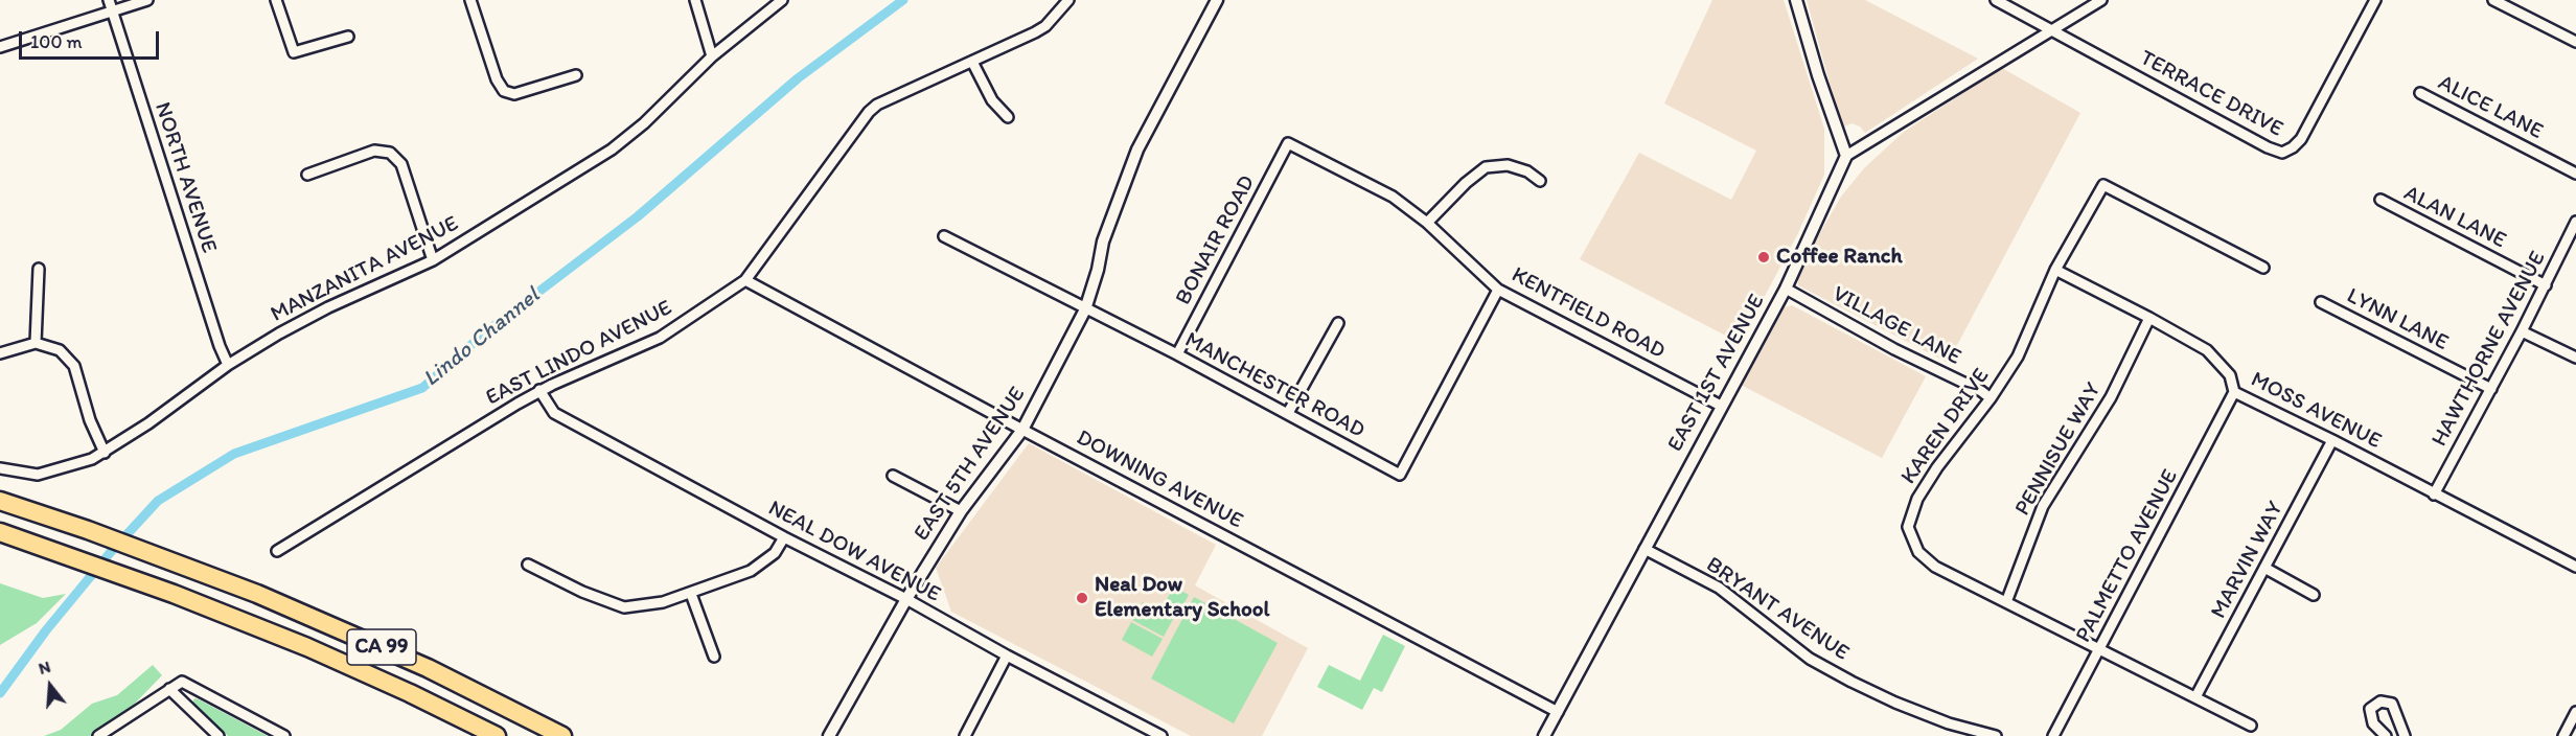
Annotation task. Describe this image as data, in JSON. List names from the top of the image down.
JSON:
{
  "streets": {
    "highway": ["CA 99"],
    "street": [
      "TERRACE DRIVE",
      "ALICE LANE",
      "NORTH AVENUE",
      "ALAN LANE",
      "BONAIR ROAD",
      "MANZANITA AVENUE",
      "KENTFIELD ROAD",
      "LYNN LANE",
      "VILLAGE LANE",
      "HAWTHORNE AVENUE",
      "EAST LINDO AVENUE",
      "EAST 1ST AVENUE",
      "MANCHESTER ROAD",
      "MOSS AVENUE",
      "KAREN DRIVE",
      "PENNISUE WAY",
      "EAST 5TH AVENUE",
      "DOWNING AVENUE",
      "NEAL DOW AVENUE",
      "PALMETTO AVENUE",
      "MARVIN WAY",
      "BRYANT AVENUE"
    ]
  },
  "crossings": [
    ["NORTH AVENUE", "MANZANITA AVENUE"],
    ["ALAN LANE", "HAWTHORNE AVENUE"],
    ["BONAIR ROAD", "KENTFIELD ROAD"],
    ["BONAIR ROAD", "MANCHESTER ROAD"],
    ["KENTFIELD ROAD", "EAST 1ST AVENUE"],
    ["KENTFIELD ROAD", "MANCHESTER ROAD"],
    ["LYNN LANE", "HAWTHORNE AVENUE"],
    ["VILLAGE LANE", "EAST 1ST AVENUE"],
    ["VILLAGE LANE", "KAREN DRIVE"],
    ["HAWTHORNE AVENUE", "MOSS AVENUE"],
    ["EAST LINDO AVENUE", "DOWNING AVENUE"],
    ["EAST LINDO AVENUE", "NEAL DOW AVENUE"],
    ["EAST 1ST AVENUE", "DOWNING AVENUE"],
    ["EAST 1ST AVENUE", "BRYANT AVENUE"],
    ["MANCHESTER ROAD", "EAST 5TH AVENUE"],
    ["MOSS AVENUE", "KAREN DRIVE"],
    ["MOSS AVENUE", "PENNISUE WAY"],
    ["MOSS AVENUE", "PALMETTO AVENUE"],
    ["MOSS AVENUE", "MARVIN WAY"],
    ["KAREN DRIVE", "PENNISUE WAY"],
    ["KAREN DRIVE", "PALMETTO AVENUE"],
    ["KAREN DRIVE", "MARVIN WAY"],
    ["EAST 5TH AVENUE", "DOWNING AVENUE"],
    ["EAST 5TH AVENUE", "NEAL DOW AVENUE"]
  ],
  "water": ["Lindo Channel"],
  "places": ["Coffee Ranch", "Neal Dow Elementary School"],
  "scale_bar": "100 m",
  "north": "top"
}
